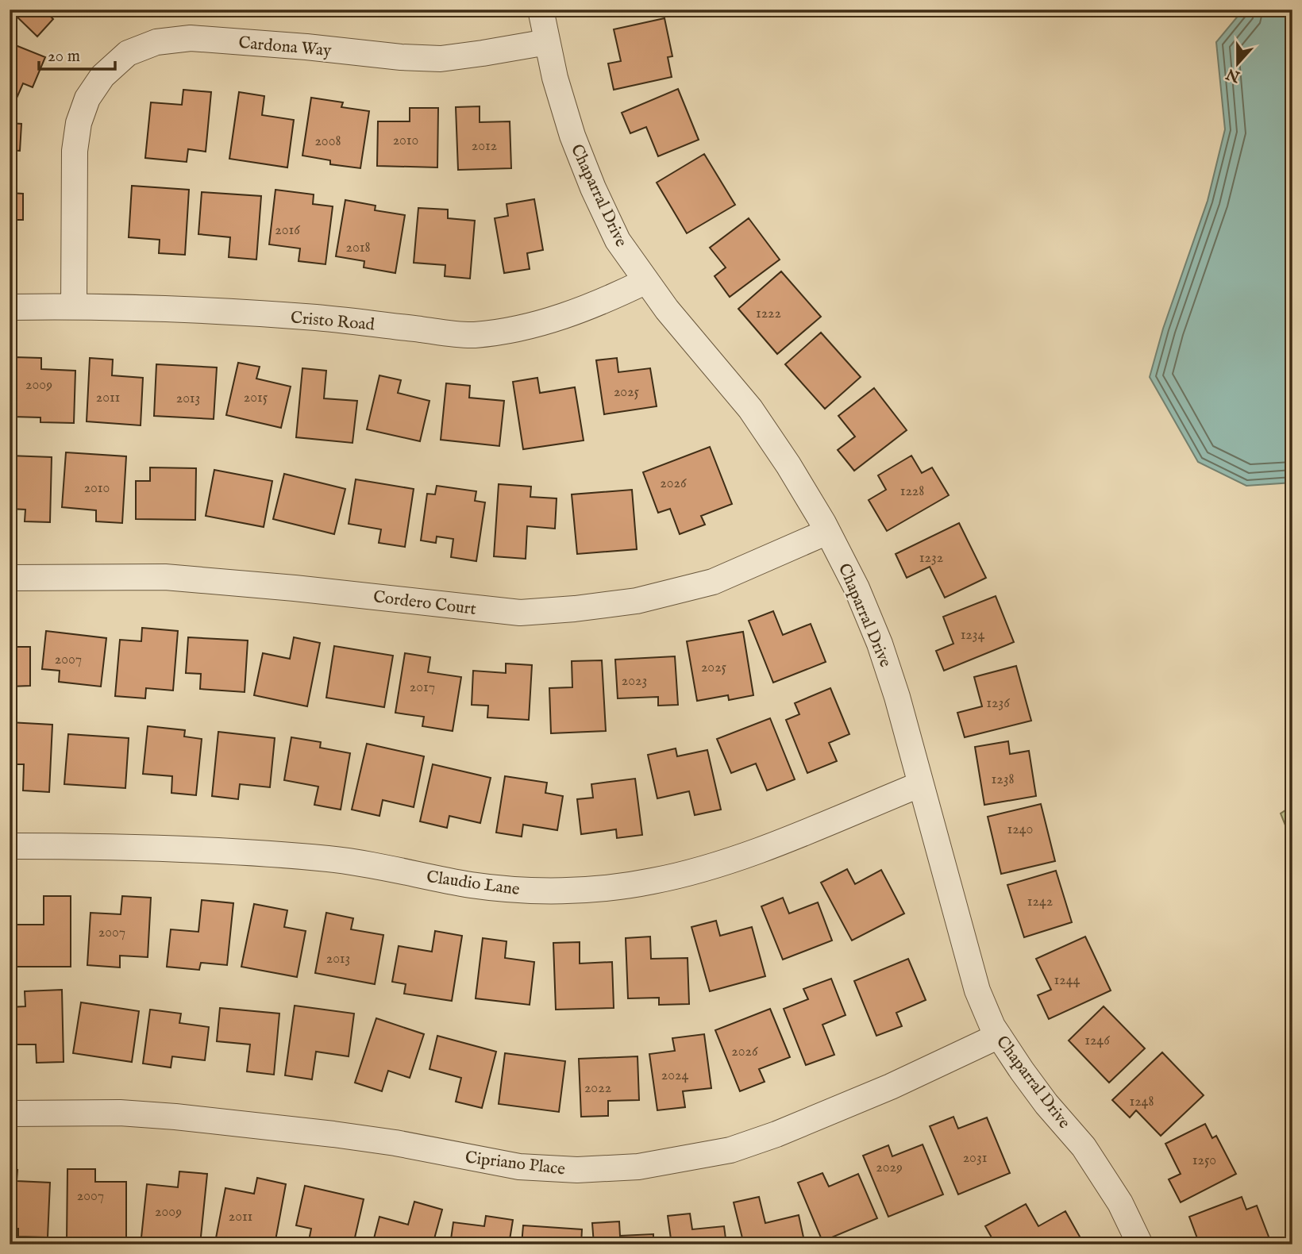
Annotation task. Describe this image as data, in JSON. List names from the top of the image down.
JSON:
{
  "streets": {
    "street": [
      "Cardona Way",
      "Chaparral Drive",
      "Cristo Road",
      "Cordero Court",
      "Claudio Lane",
      "Cipriano Place"
    ]
  },
  "crossings": [
    ["Cardona Way", "Chaparral Drive"],
    ["Cardona Way", "Cristo Road"],
    ["Chaparral Drive", "Cristo Road"],
    ["Chaparral Drive", "Cordero Court"],
    ["Chaparral Drive", "Claudio Lane"],
    ["Chaparral Drive", "Cipriano Place"]
  ],
  "house_numbers": [
    "2010",
    "2008",
    "2012",
    "2016",
    "2018",
    "1222",
    "2009",
    "2025",
    "2011",
    "2015",
    "2013",
    "2026",
    "2010",
    "1228",
    "1232",
    "1234",
    "2007",
    "2025",
    "2023",
    "2017",
    "1236",
    "1238",
    "1240",
    "1242",
    "2007",
    "2013",
    "1244",
    "1246",
    "2026",
    "2024",
    "2022",
    "1248",
    "2031",
    "1250",
    "2029",
    "2007",
    "2009",
    "2011"
  ],
  "scale_bar": "20 m",
  "north": "bottom"
}
